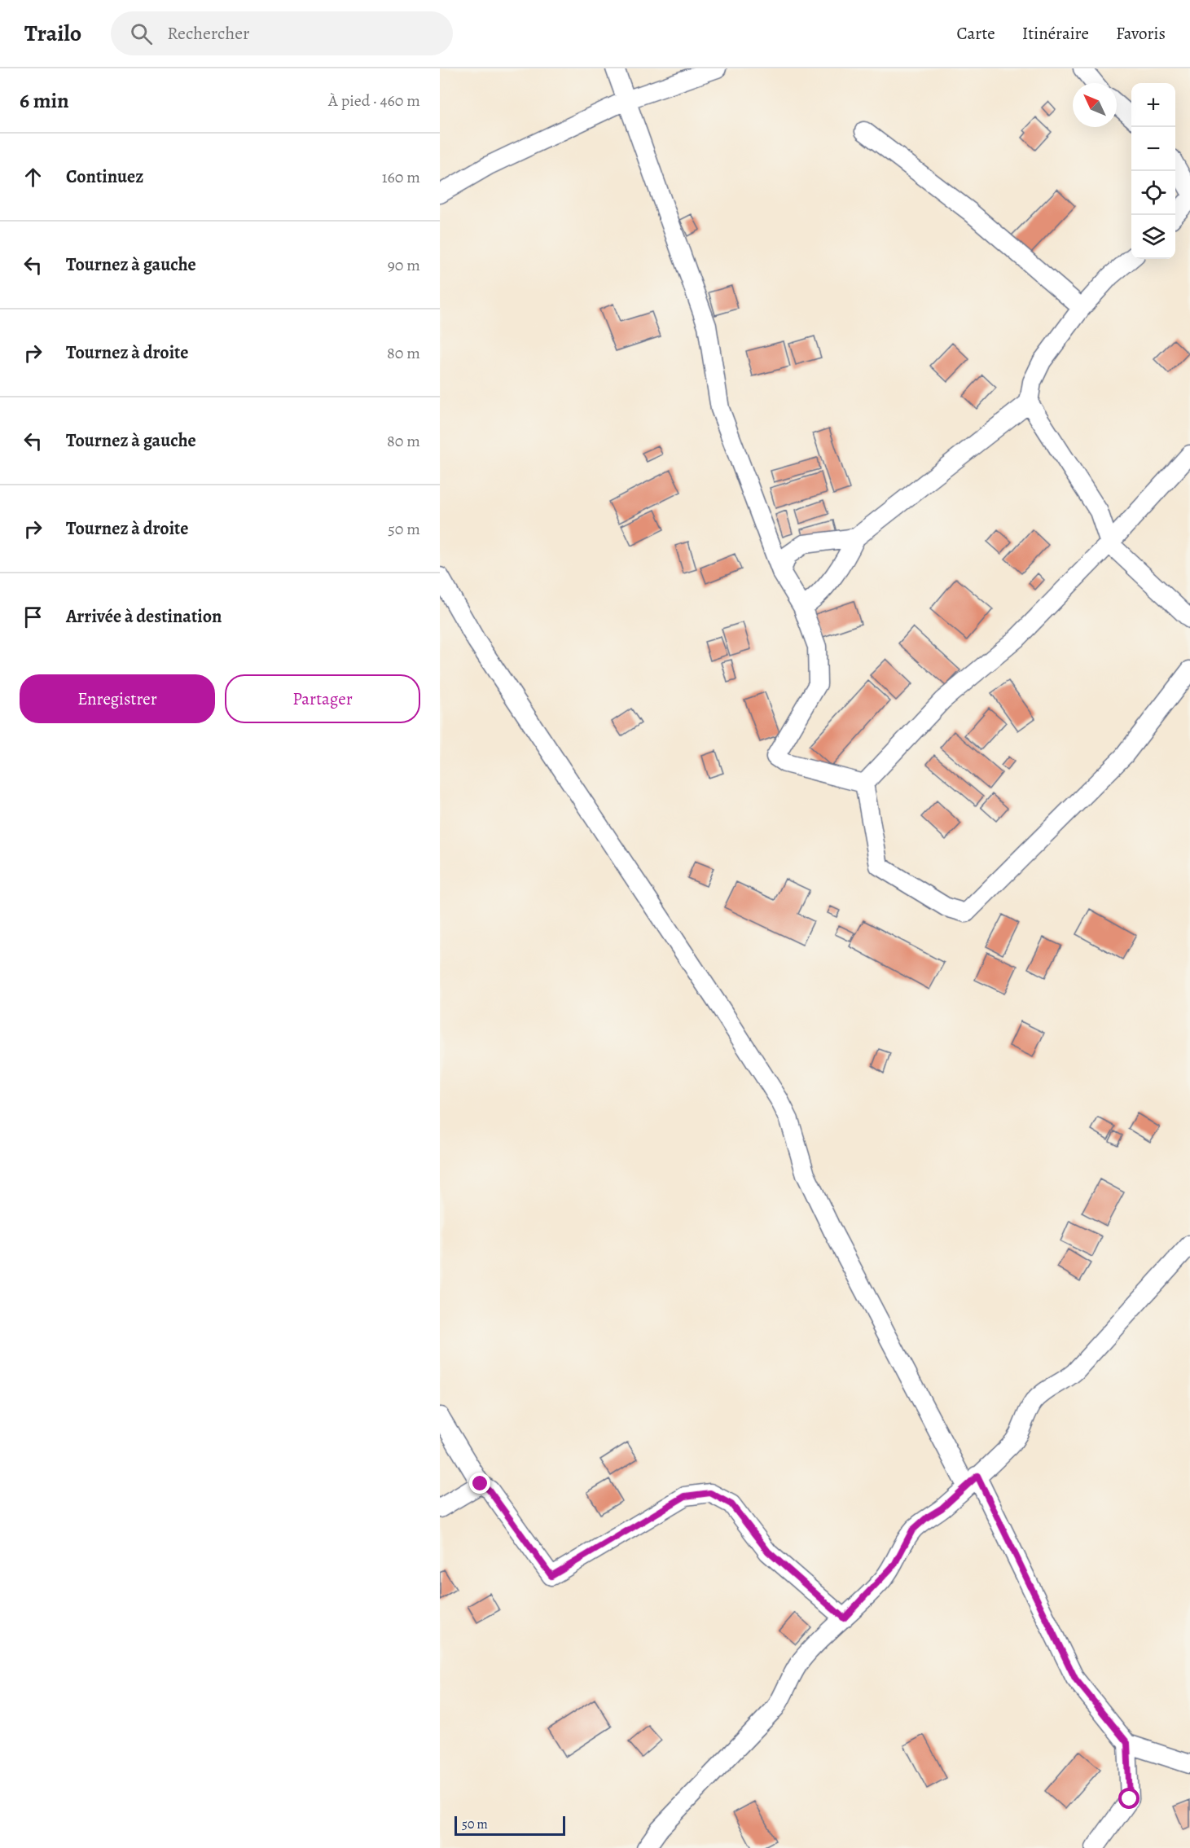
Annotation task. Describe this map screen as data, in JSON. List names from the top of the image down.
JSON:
{
  "scale_bar": "50 m",
  "north": "top left",
  "page": {
    "header": "Trailo",
    "search": "Rechercher",
    "nav": ["Carte", "Itinéraire", "Favoris"],
    "heading": ["6 min", "À pied · 460 m"],
    "map_buttons": ["+", "−"],
    "list": [
      ["Continuez", "160 m"],
      ["Tournez à gauche", "90 m"],
      ["Tournez à droite", "80 m"],
      ["Tournez à gauche", "80 m"],
      ["Tournez à droite", "50 m"],
      "Arrivée à destination"
    ],
    "buttons": ["Enregistrer", "Partager"],
    "scale": "50 m"
  }
}
